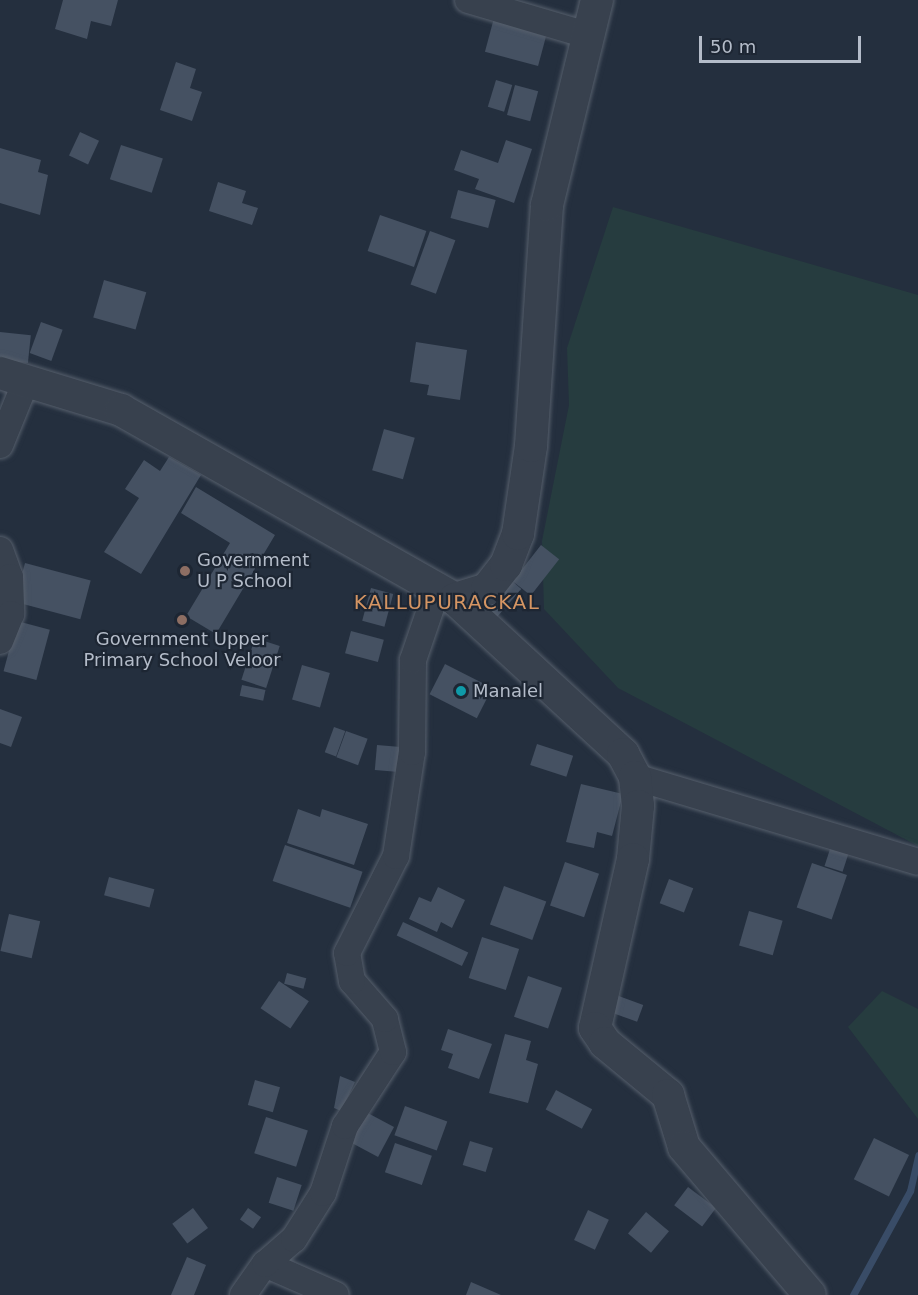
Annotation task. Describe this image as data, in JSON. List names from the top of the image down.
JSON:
{
  "districts": ["KALLUPURACKAL"],
  "places": ["Government U P School", "Government Upper Primary School Veloor", "Manalel"],
  "scale_bar": "50 m"
}
